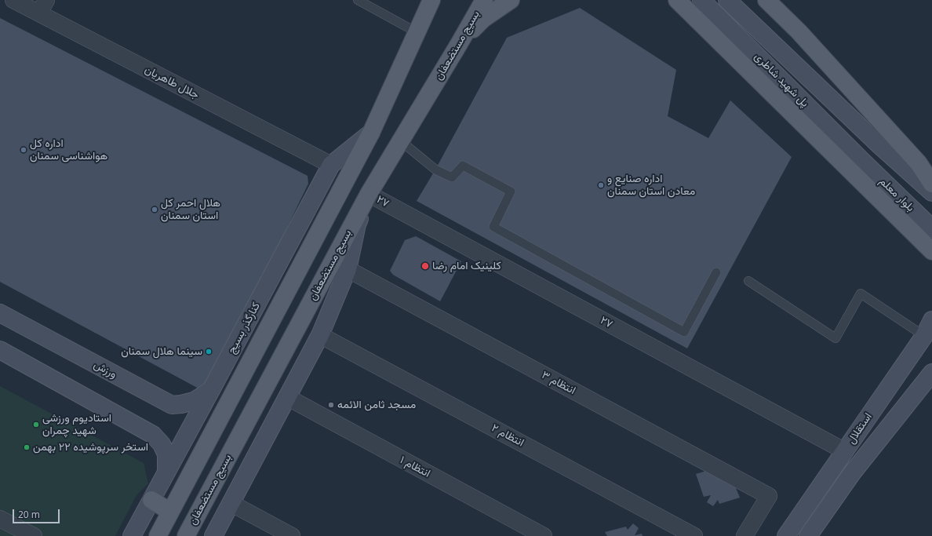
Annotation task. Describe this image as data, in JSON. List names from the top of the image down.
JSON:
{
  "streets": {
    "main road": [
      "بسیج مستضعفان",
      "پل شهید شاطری",
      "بلوار معلم",
      "کنارگذر بسیج",
      "ورزش",
      "استقلال"
    ],
    "street": [
      "جلال طاهریان",
      "۲۷",
      "انتظام ۳",
      "انتظام ۲",
      "انتظام ۱"
    ]
  },
  "crossings": [
    ["بسیج مستضعفان", "۲۷"],
    ["پل شهید شاطری", "بلوار معلم"],
    ["جلال طاهریان", "کنارگذر بسیج"],
    ["۲۷", "استقلال"],
    ["کنارگذر بسیج", "ورزش"]
  ],
  "places": [
    "اداره کل هواشناسی سمنان",
    "اداره صنایع و معادن استان سمنان",
    "هلال احمر کل استان سمنان",
    "کلینیک امام رضا",
    "سینما هلال سمنان",
    "مسجد ثامن الائمه",
    "استادیوم ورزشی شهید چمران",
    "استخر سرپوشیده ۲۲ بهمن"
  ],
  "scale_bar": "20 m"
}
